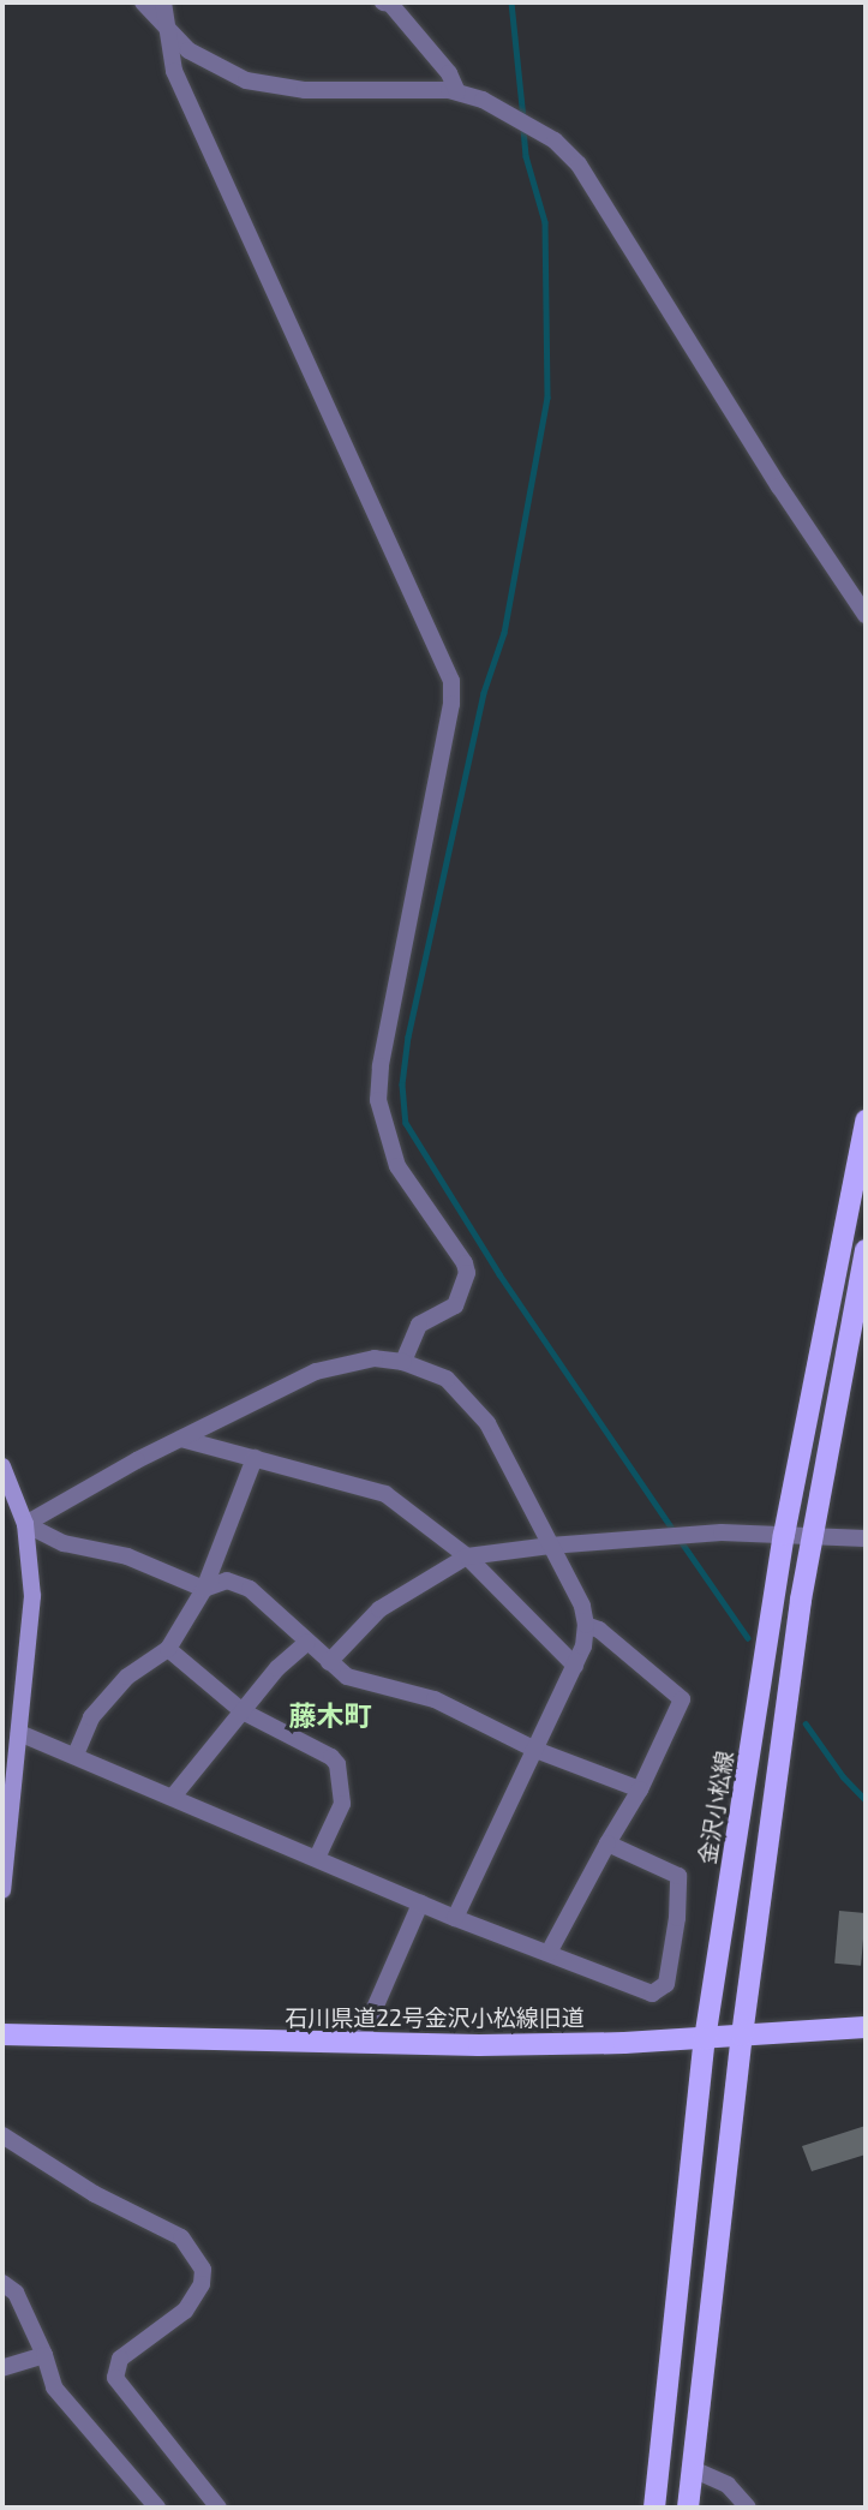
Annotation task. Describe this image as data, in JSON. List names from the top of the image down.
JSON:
{
  "streets": {
    "main road": ["金沢小松線", "石川県道22号金沢小松線旧道"]
  },
  "crossings": [
    ["金沢小松線", "石川県道22号金沢小松線旧道"]
  ],
  "districts": ["藤木町"]
}
